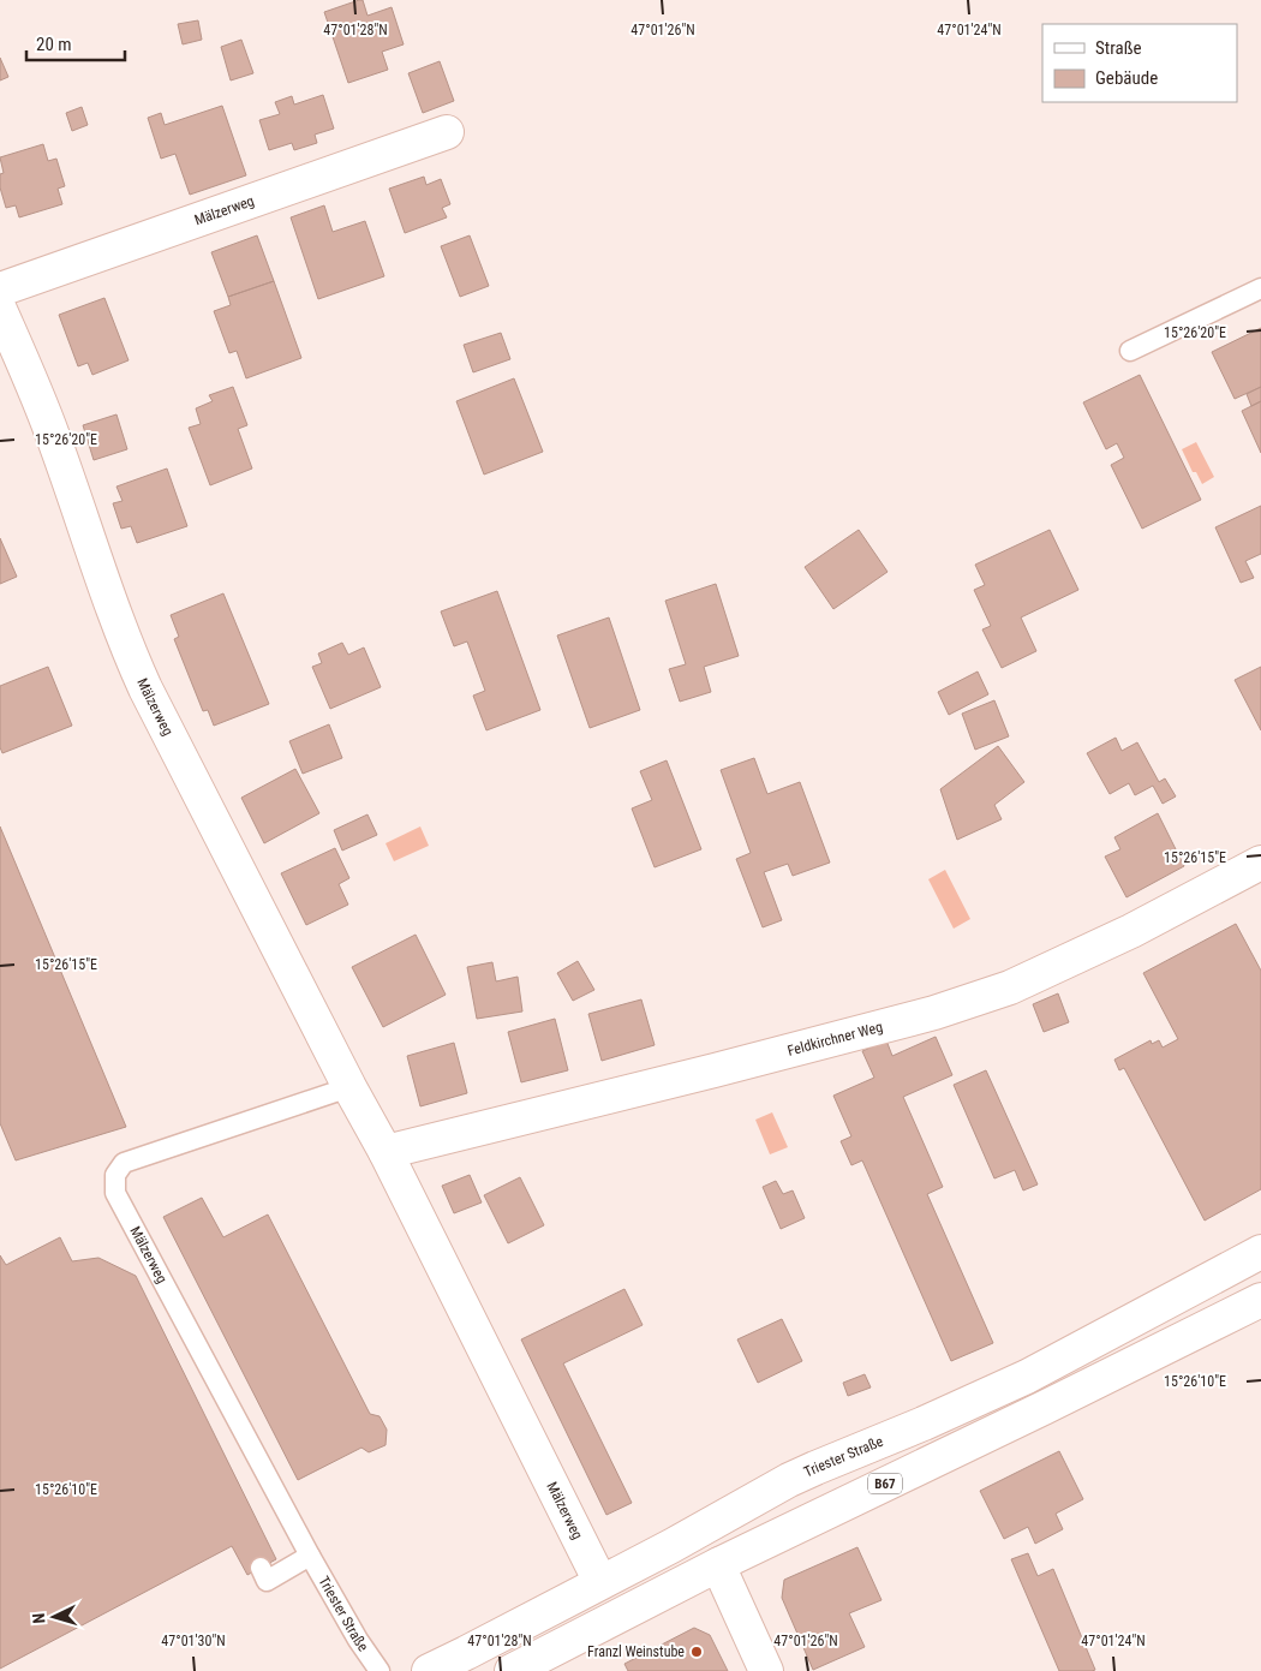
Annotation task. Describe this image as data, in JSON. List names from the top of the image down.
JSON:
{
  "streets": {
    "street": [
      "Mälzerweg",
      "Feldkirchner Weg",
      "Triester Straße",
      "B67"
    ]
  },
  "crossings": [
    ["Mälzerweg", "Feldkirchner Weg"],
    ["Mälzerweg", "Triester Straße"]
  ],
  "places": ["Franzl Weinstube"],
  "legend": ["Straße", "Gebäude"],
  "scale_bar": "20 m",
  "north": "left",
  "coordinates": [
    "47°01'28\"N",
    "47°01'26\"N",
    "47°01'24\"N",
    "15°26'20\"E",
    "15°26'15\"E",
    "15°26'10\"E",
    "47°01'30\"N"
  ]
}
